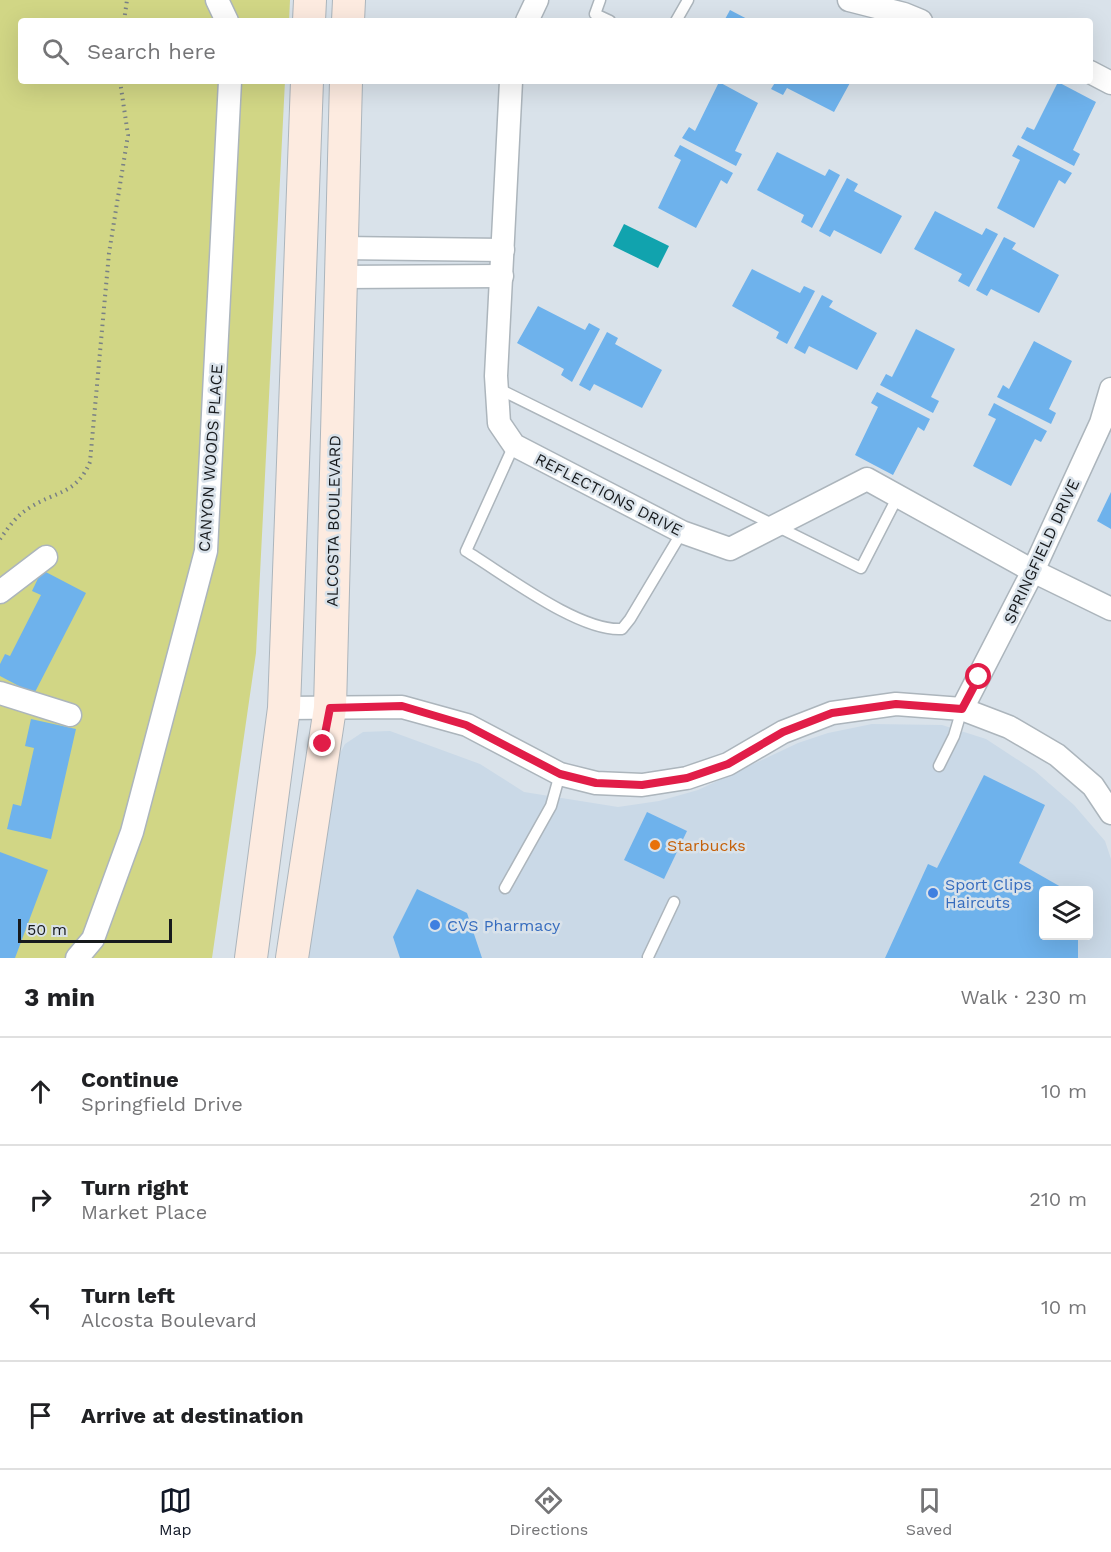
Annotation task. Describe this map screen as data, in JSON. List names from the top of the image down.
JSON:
{
  "streets": {
    "main road": ["ALCOSTA BOULEVARD"],
    "street": ["CANYON WOODS PLACE", "REFLECTIONS DRIVE", "SPRINGFIELD DRIVE"]
  },
  "crossings": [
    ["REFLECTIONS DRIVE", "SPRINGFIELD DRIVE"]
  ],
  "places": ["Starbucks", "Sport Clips Haircuts", "CVS Pharmacy"],
  "scale_bar": "50 m",
  "page": {
    "search": "Search here",
    "scale": "50 m",
    "heading": ["3 min", "Walk · 230 m"],
    "list": [
      ["Continue", "Springfield Drive", "10 m"],
      ["Turn right", "Market Place", "210 m"],
      ["Turn left", "Alcosta Boulevard", "10 m"],
      "Arrive at destination"
    ],
    "nav": ["Map", "Directions", "Saved"]
  }
}
